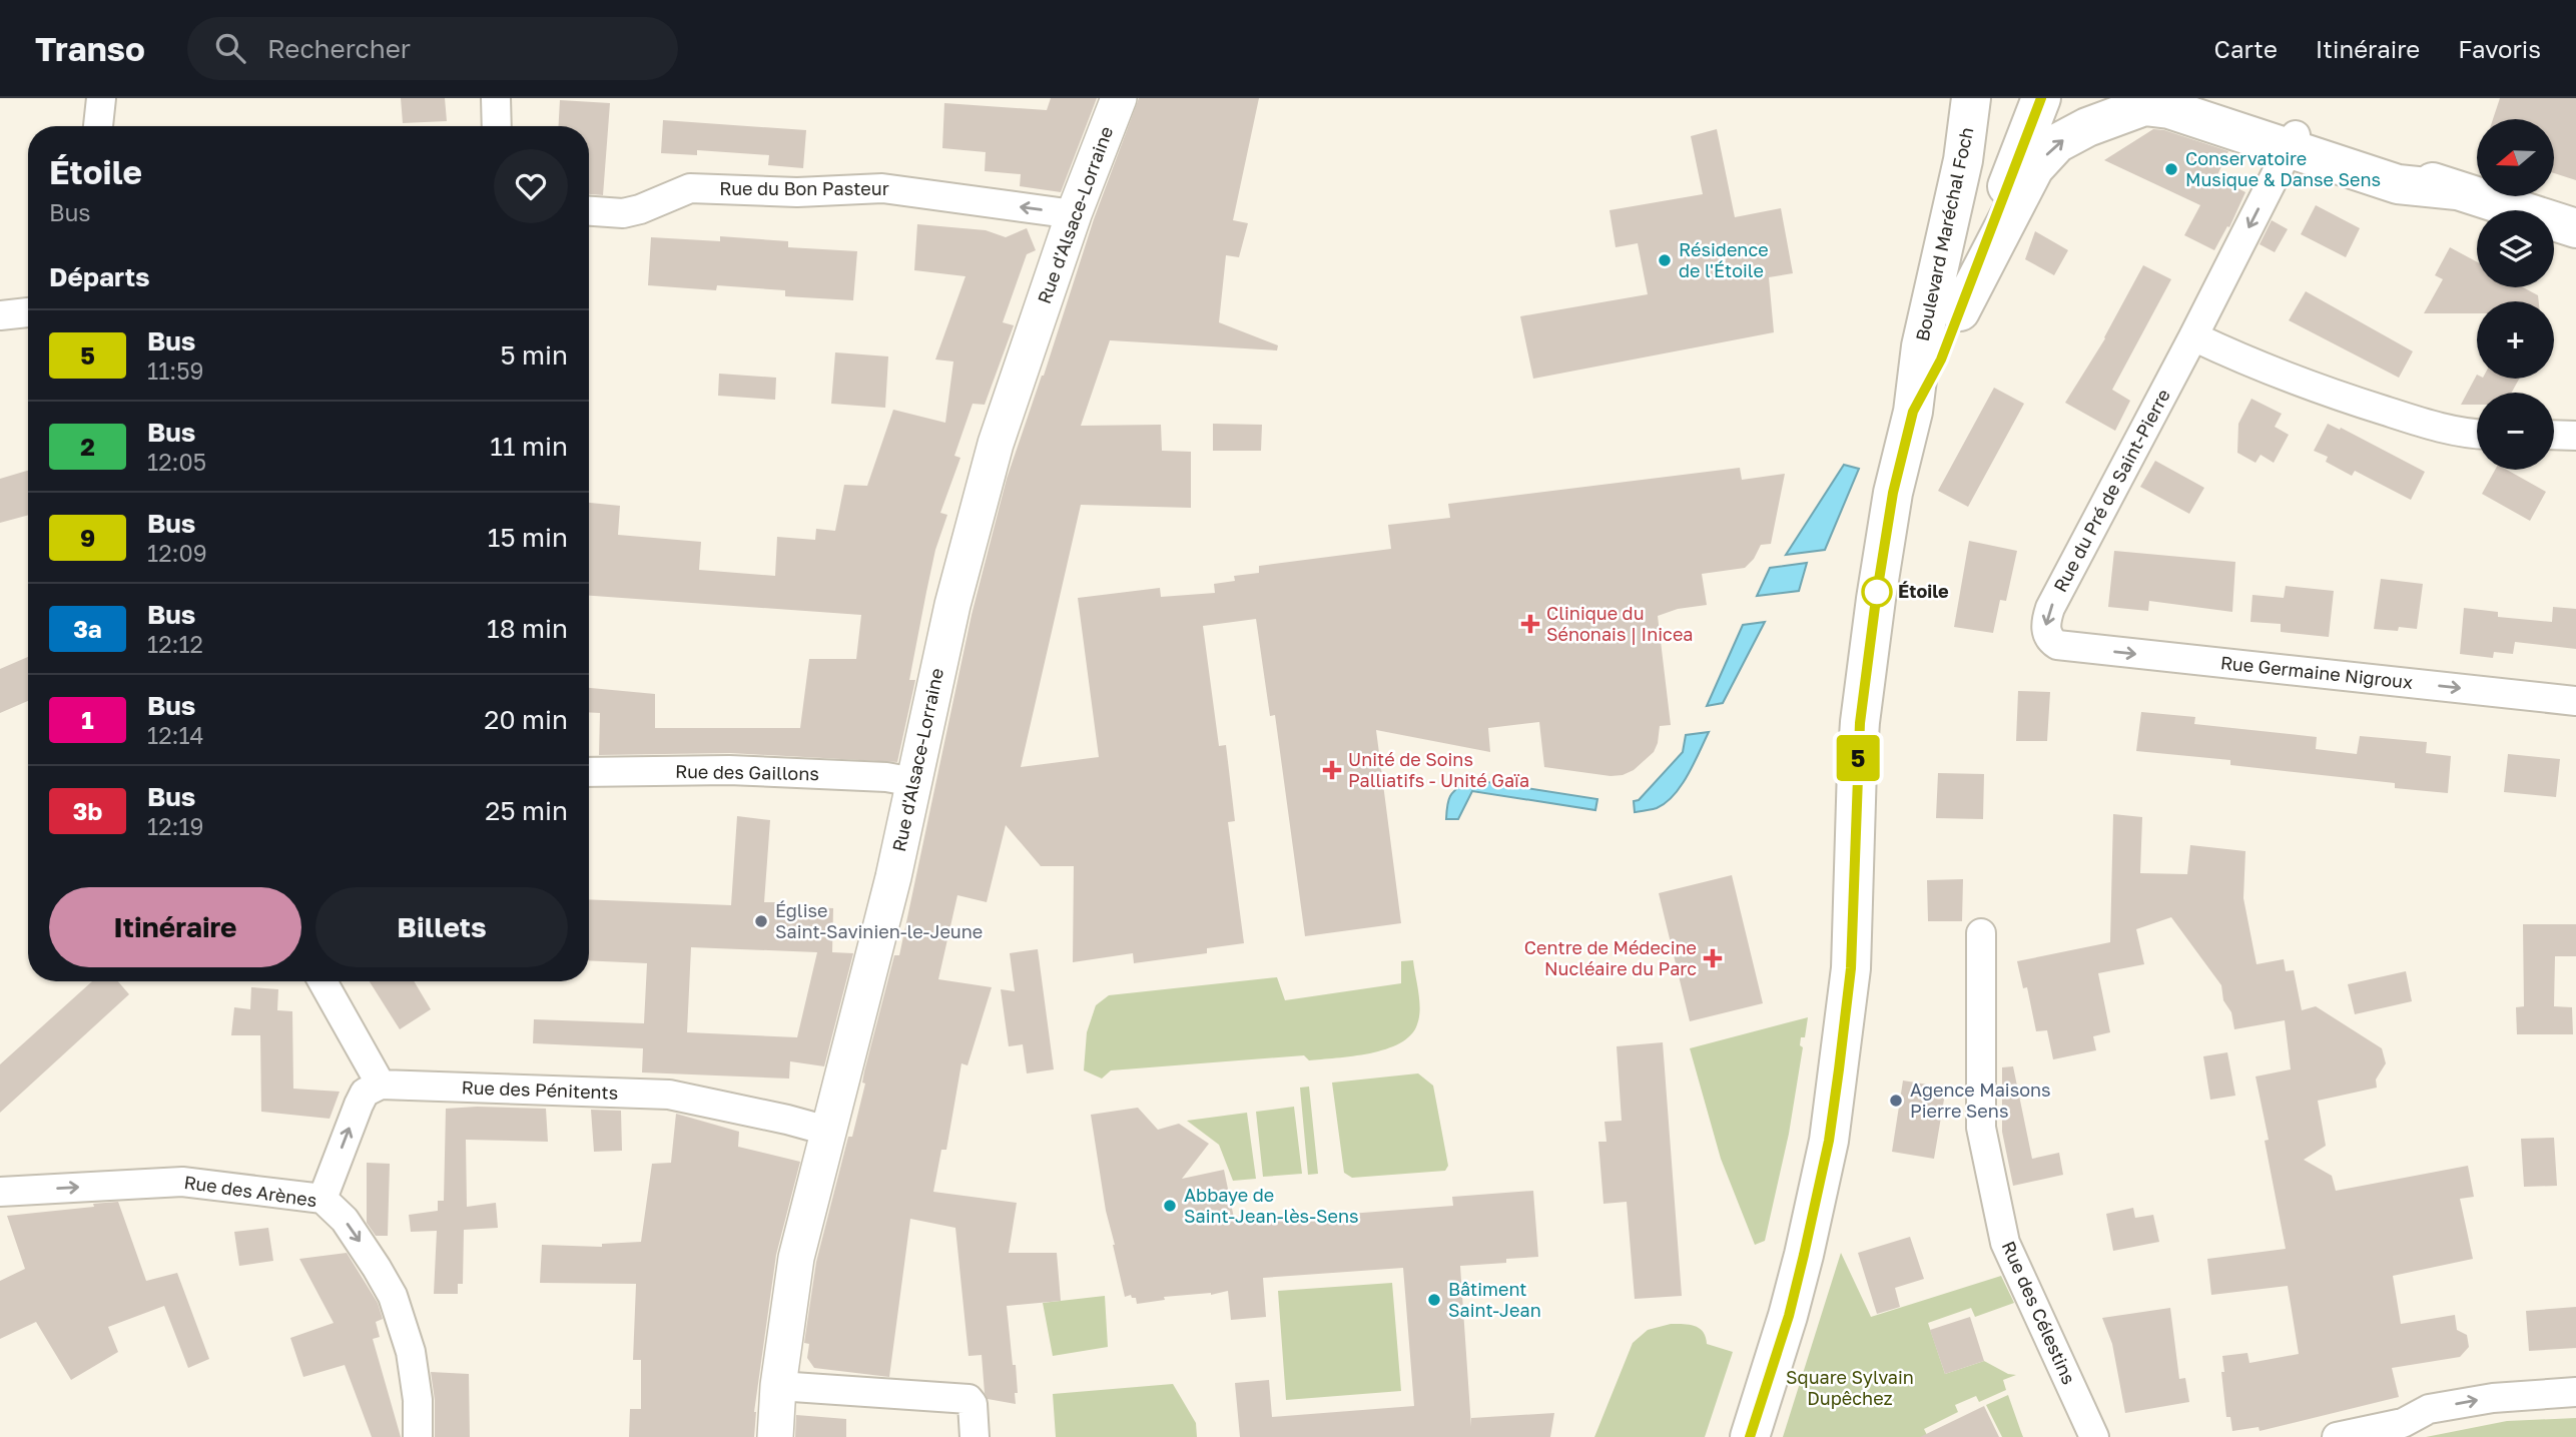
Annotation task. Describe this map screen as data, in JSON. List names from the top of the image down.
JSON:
{
  "streets": {
    "main road": ["Boulevard Maréchal Foch"],
    "street": [
      "Rue du Bon Pasteur",
      "Rue d'Alsace-Lorraine",
      "Rue du Pré de Saint-Pierre",
      "Rue Germaine Nigroux",
      "Rue des Gaillons",
      "Rue des Pénitents",
      "Rue des Arènes",
      "Rue des Célestins"
    ]
  },
  "crossings": [
    ["Rue du Bon Pasteur", "Rue d'Alsace-Lorraine"],
    ["Rue d'Alsace-Lorraine", "Rue des Gaillons"],
    ["Rue d'Alsace-Lorraine", "Rue des Pénitents"],
    ["Rue du Pré de Saint-Pierre", "Rue Germaine Nigroux"]
  ],
  "one_way": [
    "Rue du Bon Pasteur",
    "Rue du Pré de Saint-Pierre",
    "Rue Germaine Nigroux",
    "Rue des Arènes"
  ],
  "parks": ["Square Sylvain Dupêchez"],
  "places": {
    "other": [
      "Conservatoire Musique & Danse Sens",
      "Résidence de l'Étoile",
      "Étoile",
      "Église Saint-Savinien-le-Jeune",
      "Agence Maisons Pierre Sens",
      "Abbaye de Saint-Jean-lès-Sens",
      "Bâtiment Saint-Jean"
    ],
    "health": ["Clinique du Sénonais | Inicea", "Unité de Soins Palliatifs - Unité Gaïa", "Centre de Médecine Nucléaire du Parc"]
  },
  "lines": ["bus line 5"],
  "north": "left",
  "page": {
    "header": "Transo",
    "search": "Rechercher",
    "nav": ["Carte", "Itinéraire", "Favoris"],
    "on_map": "5",
    "map_buttons": ["+", "−"],
    "heading": [
      ["Étoile", "Bus"],
      "Départs"
    ],
    "list": [
      {
        "mark": "5",
        "name": "Bus",
        "note": "11:59",
        "value": "5 min"
      },
      {
        "mark": "2",
        "name": "Bus",
        "note": "12:05",
        "value": "11 min"
      },
      {
        "mark": "9",
        "name": "Bus",
        "note": "12:09",
        "value": "15 min"
      },
      {
        "mark": "3a",
        "name": "Bus",
        "note": "12:12",
        "value": "18 min"
      },
      {
        "mark": "1",
        "name": "Bus",
        "note": "12:14",
        "value": "20 min"
      },
      {
        "mark": "3b",
        "name": "Bus",
        "note": "12:19",
        "value": "25 min"
      }
    ],
    "buttons": ["Itinéraire", "Billets"]
  }
}
